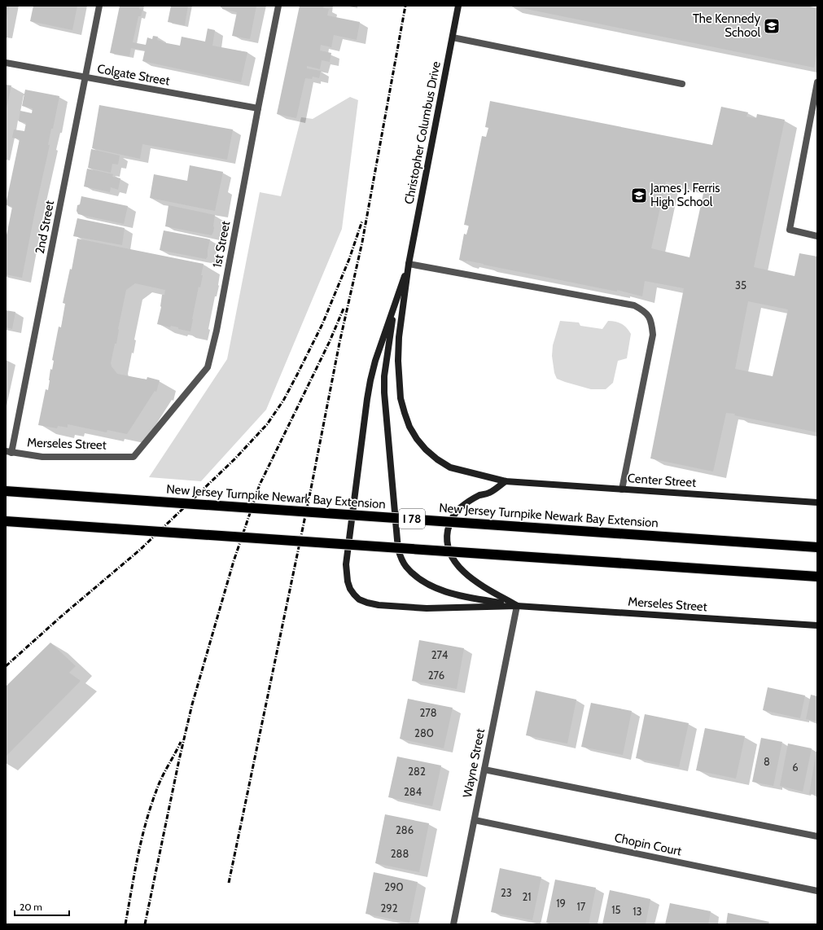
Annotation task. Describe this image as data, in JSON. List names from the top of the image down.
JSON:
{
  "streets": {
    "highway": ["New Jersey Turnpike Newark Bay Extension", "I 78"],
    "main road": ["Christopher Columbus Drive", "Merseles Street", "Center Street"],
    "street": [
      "Colgate Street",
      "2nd Street",
      "1st Street",
      "Wayne Street",
      "Chopin Court"
    ]
  },
  "crossings": [
    ["Colgate Street", "2nd Street"],
    ["Colgate Street", "1st Street"],
    ["Christopher Columbus Drive", "Merseles Street"],
    ["Christopher Columbus Drive", "Center Street"],
    ["Christopher Columbus Drive", "Wayne Street"],
    ["2nd Street", "Merseles Street"],
    ["1st Street", "Merseles Street"],
    ["Merseles Street", "Wayne Street"],
    ["Wayne Street", "Chopin Court"]
  ],
  "places": {
    "school or university": ["The Kennedy School", "James J. Ferris High School"]
  },
  "house_numbers": [
    "35",
    "274",
    "276",
    "278",
    "280",
    "8",
    "6",
    "282",
    "284",
    "286",
    "288",
    "290",
    "23",
    "21",
    "19",
    "17",
    "292",
    "15",
    "13"
  ],
  "scale_bar": "20 m"
}
